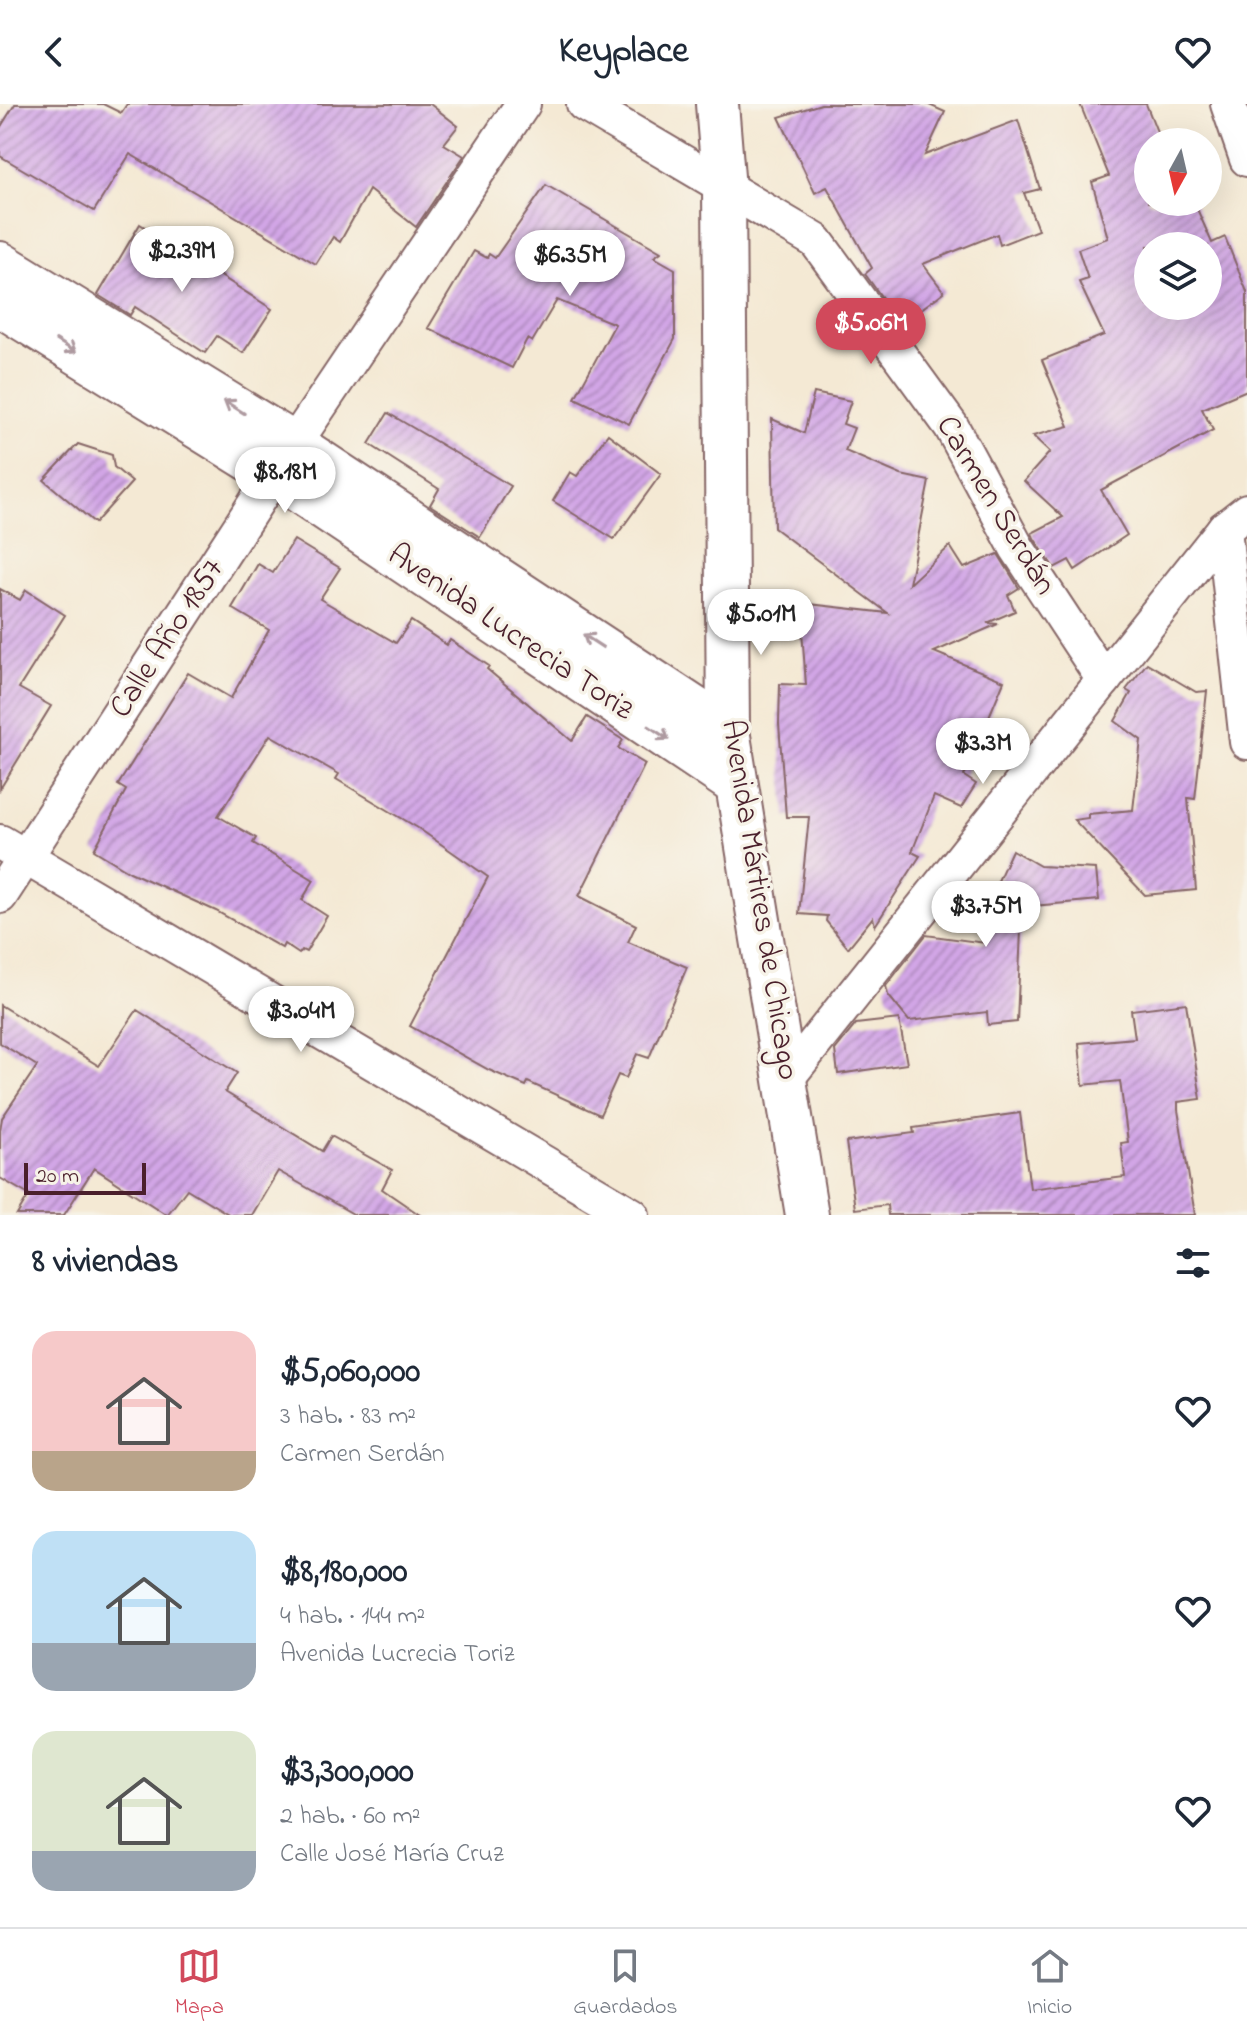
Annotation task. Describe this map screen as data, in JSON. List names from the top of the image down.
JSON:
{
  "streets": {
    "street": [
      "Carmen Serdán",
      "Avenida Lucrecia Toriz",
      "Calle Año 1857",
      "Avenida Mártires de Chicago"
    ]
  },
  "crossings": [
    ["Carmen Serdán", "Avenida Mártires de Chicago"],
    ["Avenida Lucrecia Toriz", "Calle Año 1857"],
    ["Avenida Lucrecia Toriz", "Avenida Mártires de Chicago"]
  ],
  "scale_bar": "20 m",
  "north": "bottom",
  "page": {
    "header": "Keyplace",
    "price": [
      "$2.39M",
      "$6.35M",
      "$5.06M",
      "$8.18M",
      "$5.01M",
      "$3.3M",
      "$3.75M",
      "$3.04M"
    ],
    "scale": "20 m",
    "heading": "8 viviendas",
    "list": [
      {
        "name": "$5,060,000",
        "note": "3 hab. · 83 m² · Carmen Serdán"
      },
      {
        "name": "$8,180,000",
        "note": "4 hab. · 144 m² · Avenida Lucrecia Toriz"
      },
      {
        "name": "$3,300,000",
        "note": "2 hab. · 60 m² · Calle José María Cruz"
      }
    ],
    "tabs": ["Mapa", "Guardados", "Inicio"]
  }
}
